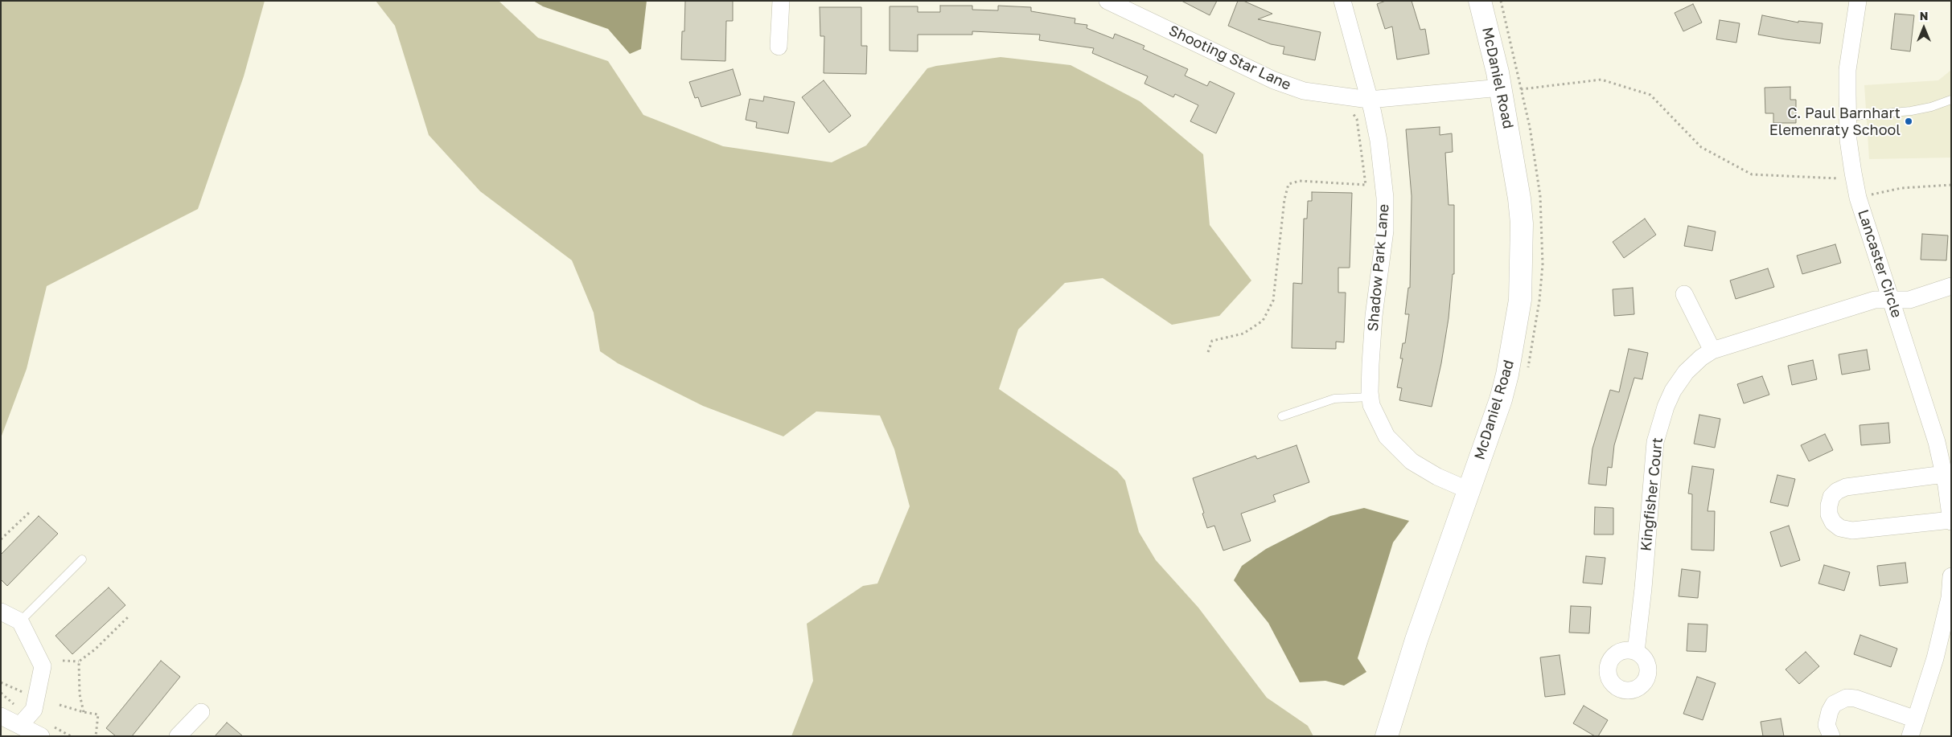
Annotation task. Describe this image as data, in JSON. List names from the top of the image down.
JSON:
{
  "streets": {
    "main road": ["McDaniel Road"],
    "street": [
      "Shooting Star Lane",
      "Lancaster Circle",
      "Shadow Park Lane",
      "Kingfisher Court"
    ]
  },
  "crossings": [
    ["Shooting Star Lane", "McDaniel Road"],
    ["Shooting Star Lane", "Shadow Park Lane"],
    ["McDaniel Road", "Shadow Park Lane"],
    ["Lancaster Circle", "Kingfisher Court"]
  ],
  "places": ["C. Paul Barnhart Elemenraty School"],
  "north": "top"
}
